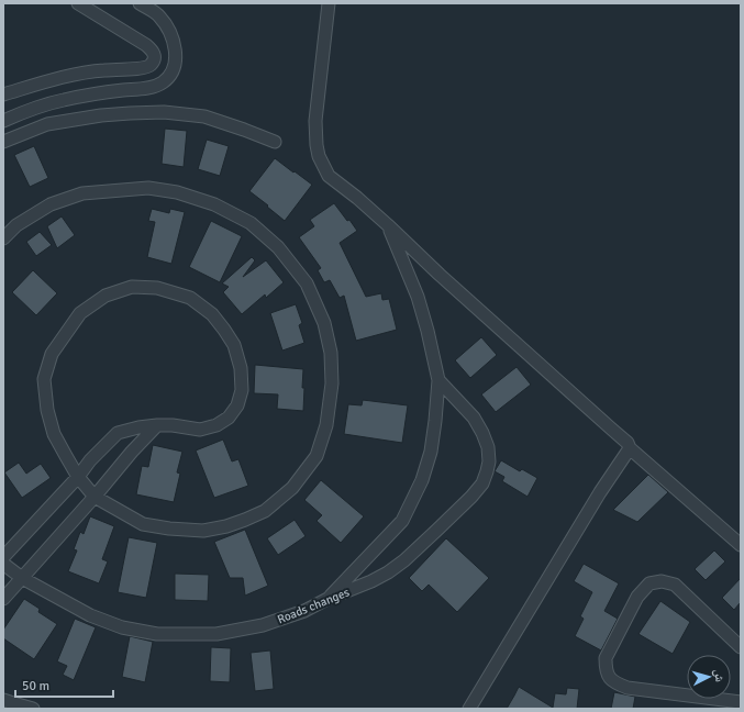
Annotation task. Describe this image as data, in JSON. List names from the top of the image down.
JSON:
{
  "streets": {
    "street": ["Roads changes"]
  },
  "scale_bar": "50 m",
  "north": "right"
}
